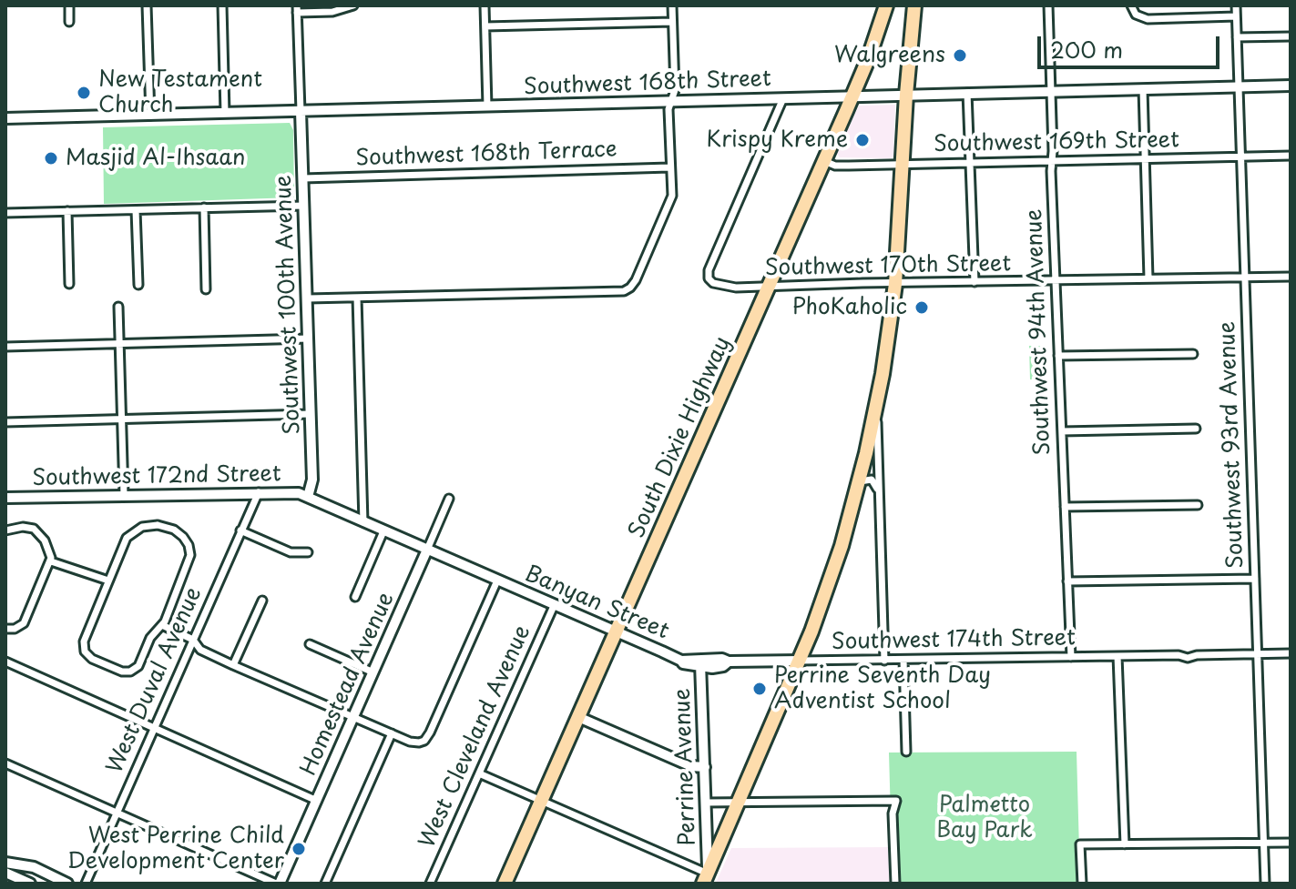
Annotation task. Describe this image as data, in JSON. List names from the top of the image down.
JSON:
{
  "streets": {
    "highway": ["South Dixie Highway"],
    "street": [
      "Southwest 168th Street",
      "Southwest 169th Street",
      "Southwest 168th Terrace",
      "Southwest 170th Street",
      "Southwest 100th Avenue",
      "Southwest 94th Avenue",
      "Southwest 93rd Avenue",
      "Southwest 172nd Street",
      "Banyan Street",
      "Southwest 174th Street",
      "West Duval Avenue",
      "Homestead Avenue",
      "West Cleveland Avenue",
      "Perrine Avenue"
    ]
  },
  "crossings": [
    ["Southwest 168th Street", "Southwest 170th Street"],
    ["Southwest 168th Street", "Southwest 100th Avenue"],
    ["Southwest 168th Street", "Southwest 94th Avenue"],
    ["Southwest 168th Street", "South Dixie Highway"],
    ["Southwest 168th Street", "Southwest 93rd Avenue"],
    ["Southwest 169th Street", "Southwest 94th Avenue"],
    ["Southwest 169th Street", "South Dixie Highway"],
    ["Southwest 169th Street", "Southwest 93rd Avenue"],
    ["Southwest 168th Terrace", "Southwest 100th Avenue"],
    ["Southwest 170th Street", "Southwest 94th Avenue"],
    ["Southwest 170th Street", "South Dixie Highway"],
    ["Southwest 170th Street", "Southwest 93rd Avenue"],
    ["Southwest 100th Avenue", "Southwest 172nd Street"],
    ["Southwest 94th Avenue", "Southwest 174th Street"],
    ["South Dixie Highway", "Banyan Street"],
    ["Southwest 93rd Avenue", "Southwest 174th Street"],
    ["Southwest 172nd Street", "Banyan Street"],
    ["Southwest 172nd Street", "West Duval Avenue"],
    ["Banyan Street", "Southwest 174th Street"],
    ["Banyan Street", "Homestead Avenue"],
    ["Banyan Street", "West Cleveland Avenue"],
    ["Banyan Street", "Perrine Avenue"],
    ["Southwest 174th Street", "Perrine Avenue"]
  ],
  "parks": ["Palmetto Bay Park"],
  "places": [
    "Walgreens",
    "New Testament Church",
    "Krispy Kreme",
    "Masjid Al-Ihsaan",
    "PhoKaholic",
    "Perrine Seventh Day Adventist School",
    "West Perrine Child Development Center"
  ],
  "scale_bar": "200 m"
}
